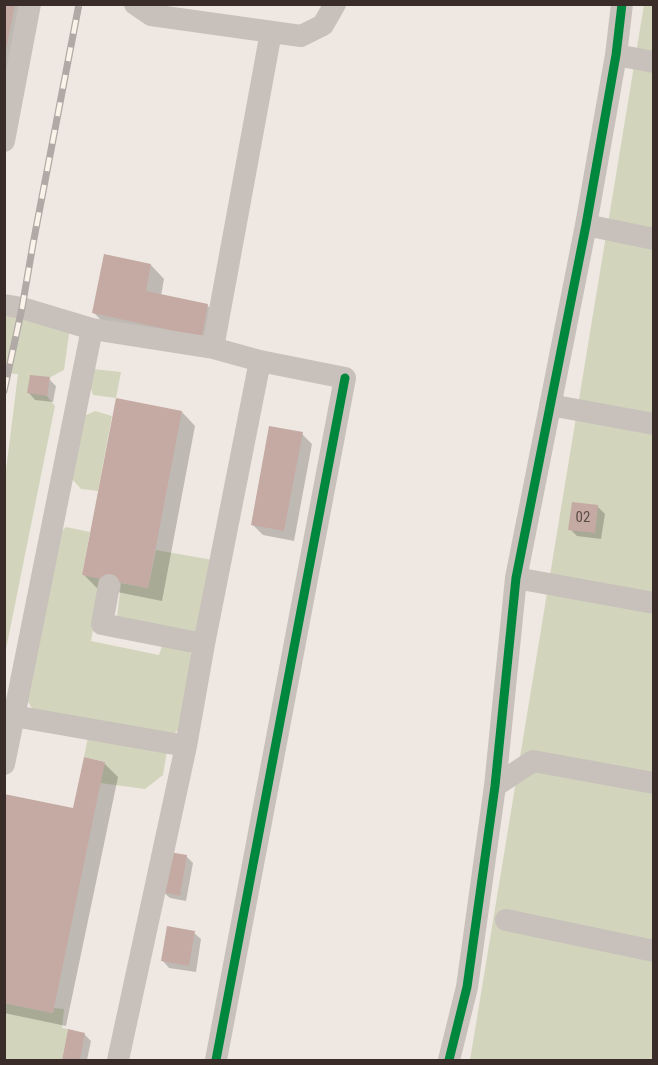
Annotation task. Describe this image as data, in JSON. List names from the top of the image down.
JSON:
{
  "house_numbers": ["02"]
}
